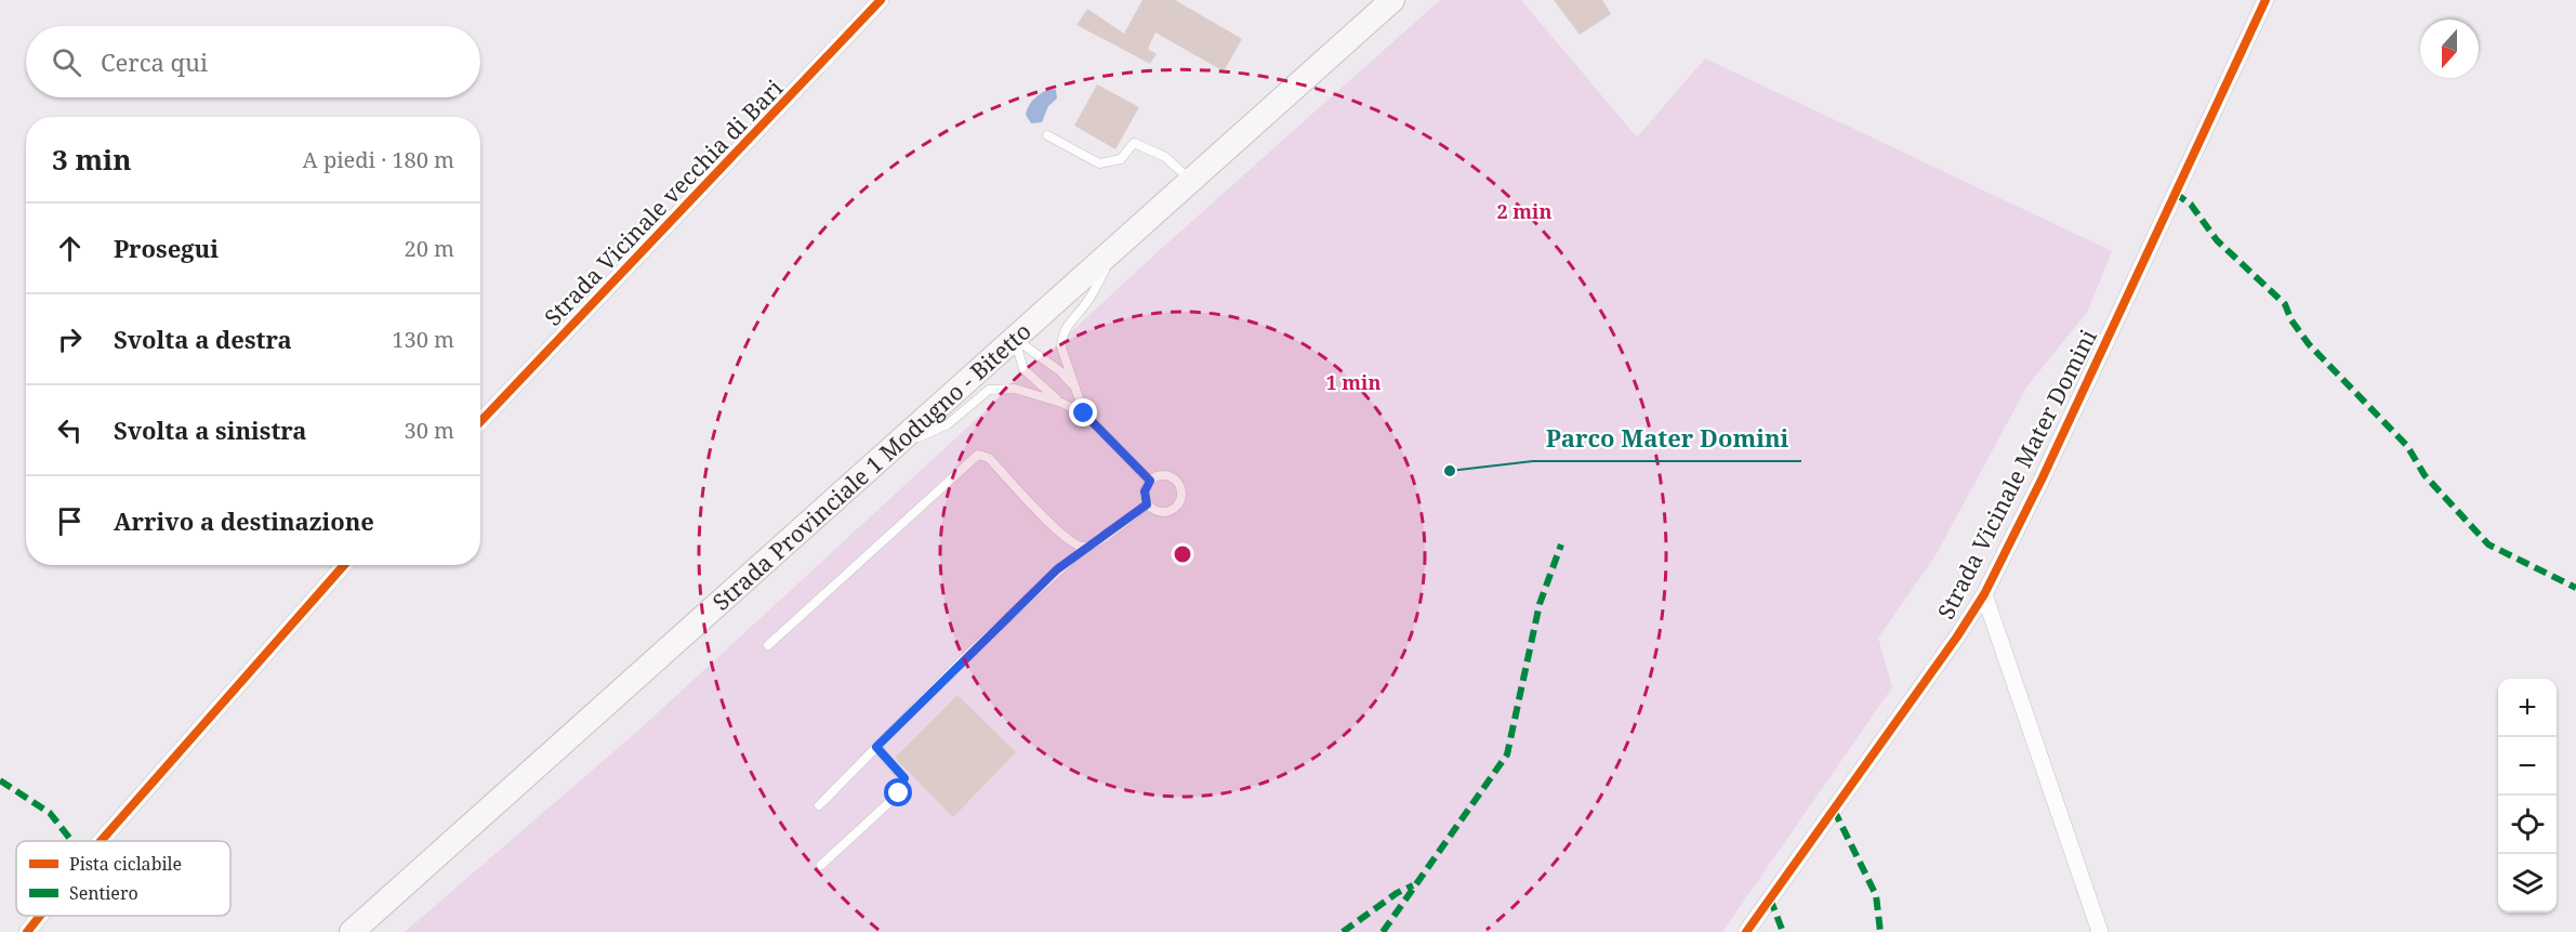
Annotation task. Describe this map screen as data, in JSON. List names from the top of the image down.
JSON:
{
  "streets": {
    "main road": ["Strada Provinciale 1 Modugno - Bitetto"],
    "street": ["Strada Vicinale vecchia di Bari", "Strada Vicinale Mater Domini"]
  },
  "places": ["Parco Mater Domini"],
  "legend": ["Pista ciclabile", "Sentiero"],
  "north": "bottom",
  "page": {
    "search": "Cerca qui",
    "heading": ["3 min", "A piedi · 180 m"],
    "list": [
      ["Prosegui", "20 m"],
      ["Svolta a destra", "130 m"],
      ["Svolta a sinistra", "30 m"],
      "Arrivo a destinazione"
    ],
    "map_buttons": ["+", "−"]
  },
  "rings": ["2 min", "1 min"]
}
